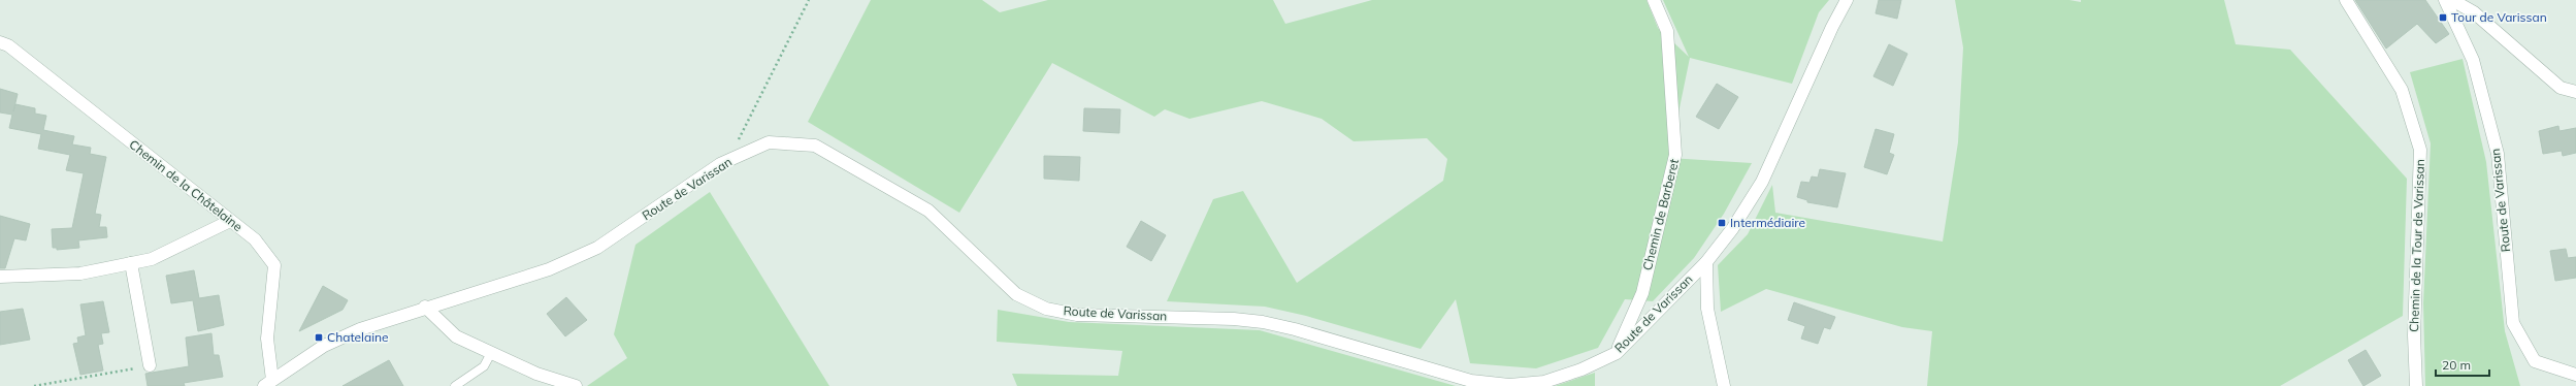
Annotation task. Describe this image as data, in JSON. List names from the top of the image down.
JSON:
{
  "streets": {
    "street": [
      "Chemin de la Châtelaine",
      "Route de Varissan",
      "Chemin de Barberet",
      "Chemin de la Tour de Varissan"
    ]
  },
  "crossings": [
    ["Chemin de la Châtelaine", "Route de Varissan"],
    ["Route de Varissan", "Chemin de Barberet"]
  ],
  "places": {
    "transit": ["Tour de Varissan", "Intermédiaire", "Chatelaine"]
  },
  "scale_bar": "20 m"
}
